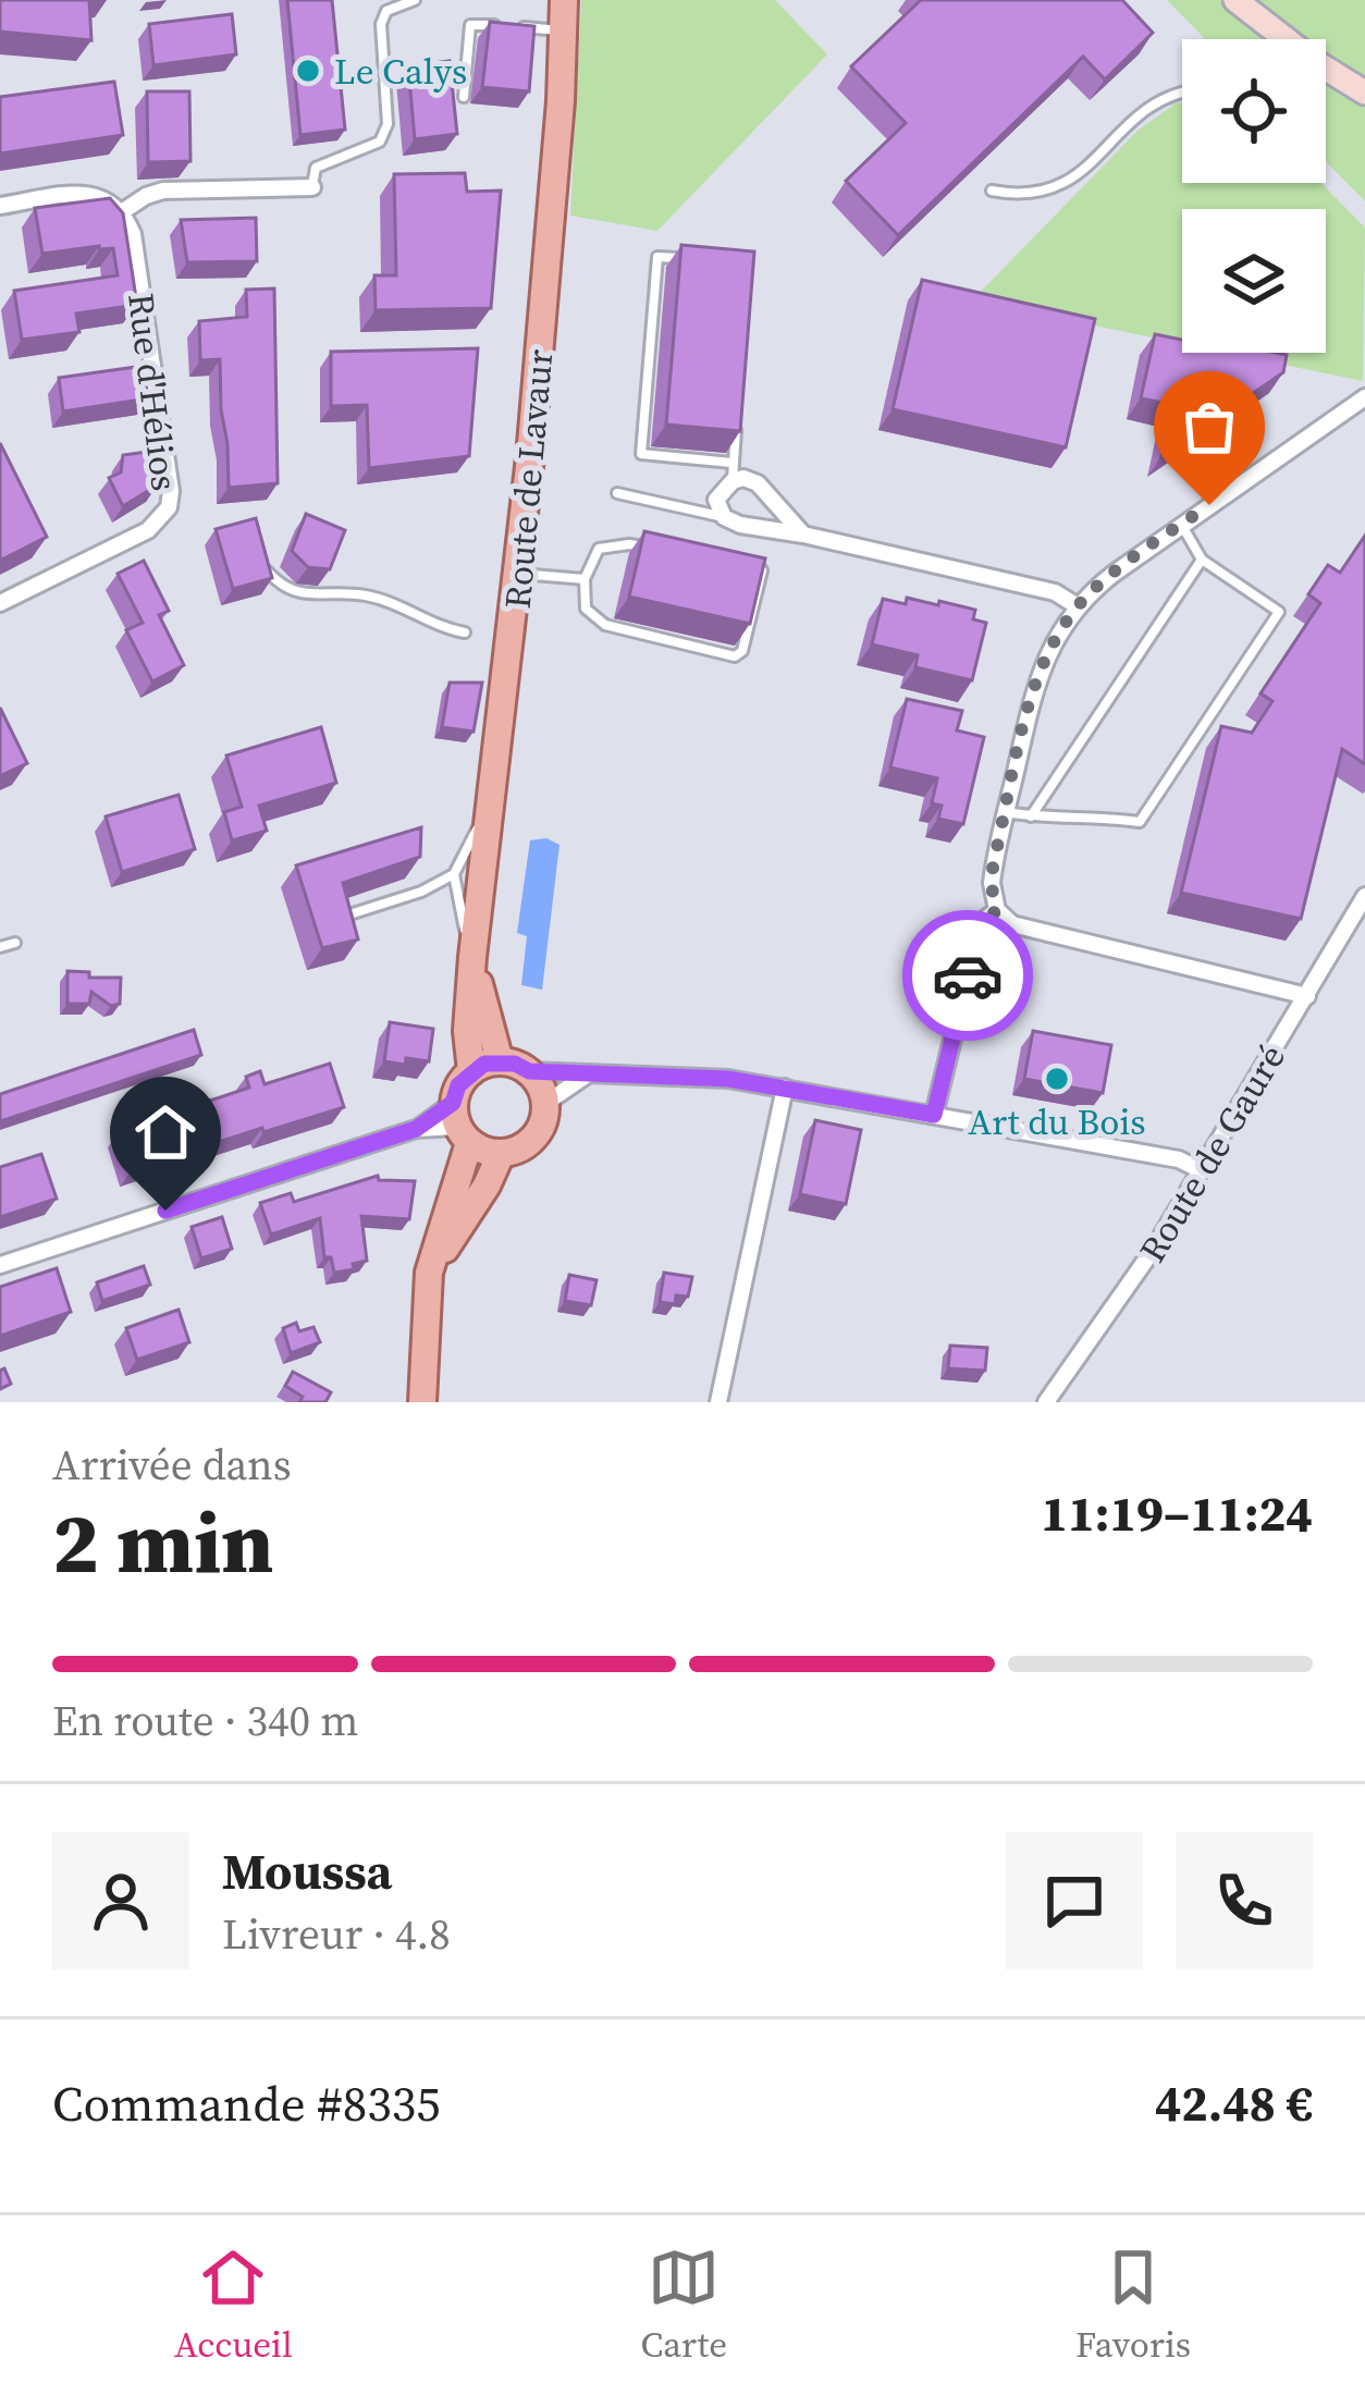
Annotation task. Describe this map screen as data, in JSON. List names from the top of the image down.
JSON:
{
  "streets": {
    "main road": ["Route de Lavaur"],
    "street": ["Rue d'Hélios", "Route de Gauré"]
  },
  "places": ["Le Calys", "Art du Bois"],
  "page": {
    "heading": ["2 min", "Arrivée dans", "11:19–11:24"],
    "panel": [
      "Moussa",
      "Livreur · 4.8",
      "Commande #8335",
      "42.48 €"
    ],
    "bar": "En route · 340 m",
    "tabs": ["Accueil", "Carte", "Favoris"]
  }
}
